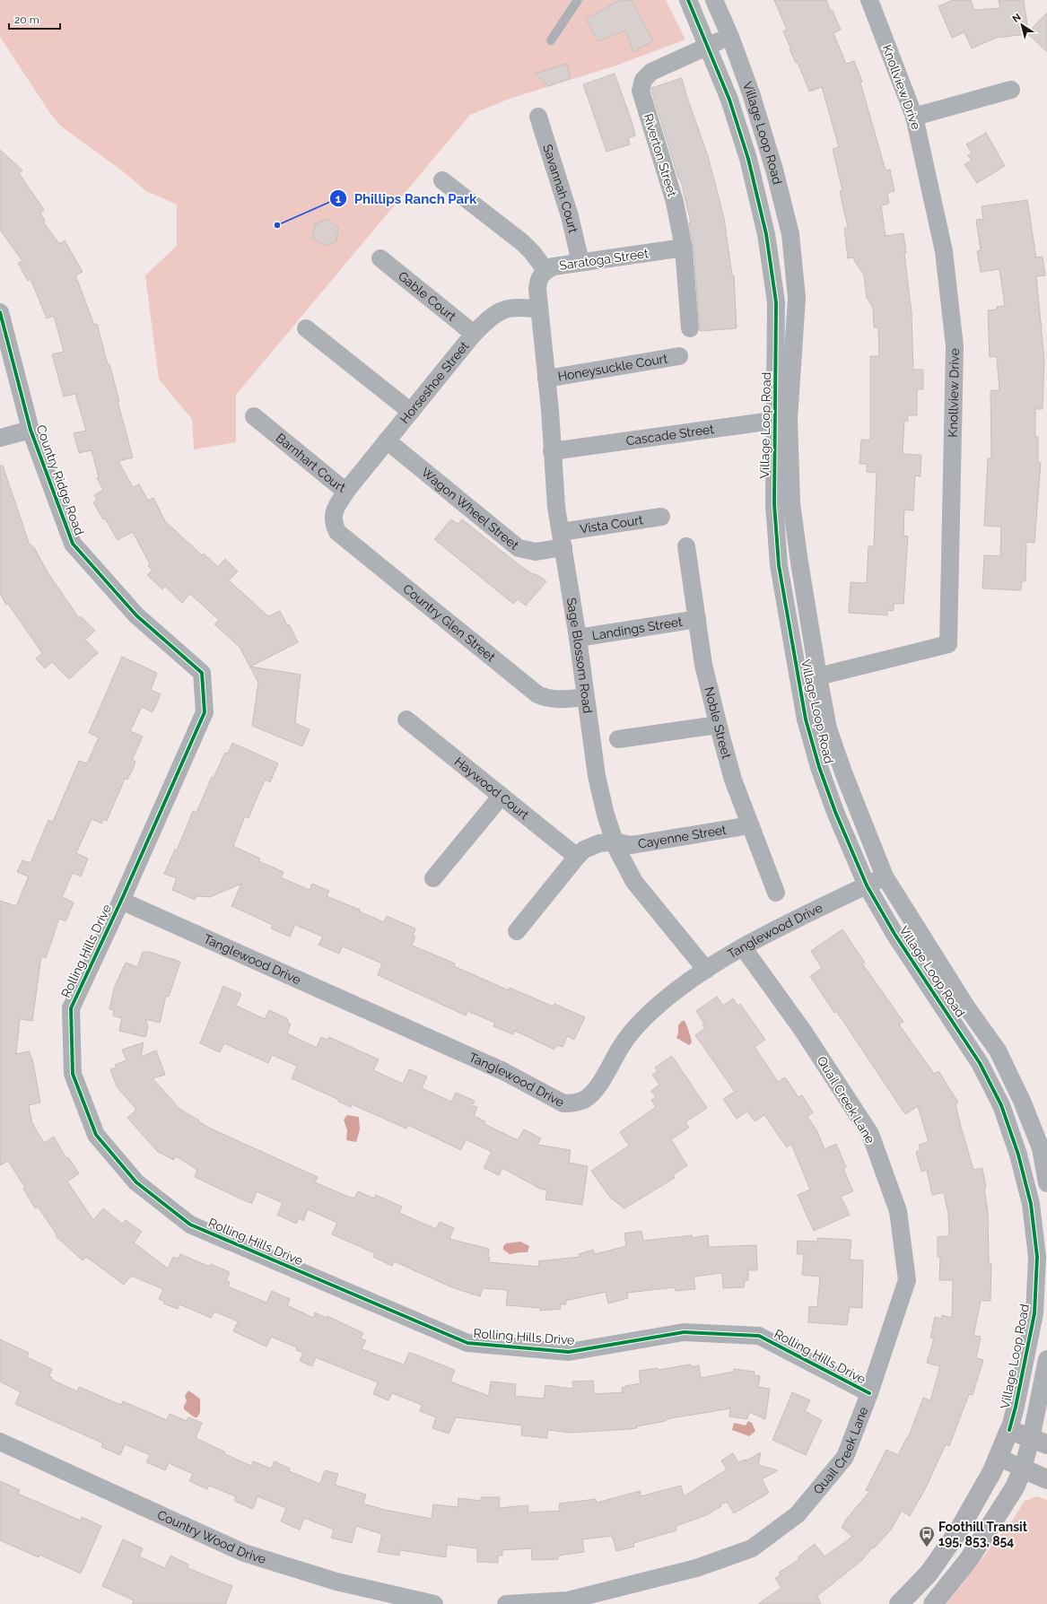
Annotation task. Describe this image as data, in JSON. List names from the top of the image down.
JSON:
{
  "streets": {
    "main road": ["Village Loop Road"],
    "street": [
      "Knollview Drive",
      "Riverton Street",
      "Savannah Court",
      "Saratoga Street",
      "Gable Court",
      "Honeysuckle Court",
      "Horseshoe Street",
      "Cascade Street",
      "Barnhart Court",
      "Country Ridge Road",
      "Wagon Wheel Street",
      "Vista Court",
      "Country Glen Street",
      "Landings Street",
      "Sage Blossom Road",
      "Noble Street",
      "Haywood Court",
      "Cayenne Street",
      "Tanglewood Drive",
      "Rolling Hills Drive",
      "Quail Creek Lane",
      "Country Wood Drive"
    ]
  },
  "crossings": [
    ["Knollview Drive", "Village Loop Road"],
    ["Village Loop Road", "Riverton Street"],
    ["Village Loop Road", "Cascade Street"],
    ["Village Loop Road", "Tanglewood Drive"],
    ["Riverton Street", "Saratoga Street"],
    ["Savannah Court", "Saratoga Street"],
    ["Saratoga Street", "Horseshoe Street"],
    ["Saratoga Street", "Sage Blossom Road"],
    ["Gable Court", "Horseshoe Street"],
    ["Honeysuckle Court", "Sage Blossom Road"],
    ["Horseshoe Street", "Barnhart Court"],
    ["Horseshoe Street", "Wagon Wheel Street"],
    ["Horseshoe Street", "Sage Blossom Road"],
    ["Cascade Street", "Sage Blossom Road"],
    ["Barnhart Court", "Country Glen Street"],
    ["Country Ridge Road", "Rolling Hills Drive"],
    ["Wagon Wheel Street", "Vista Court"],
    ["Wagon Wheel Street", "Sage Blossom Road"],
    ["Vista Court", "Sage Blossom Road"],
    ["Country Glen Street", "Sage Blossom Road"],
    ["Landings Street", "Sage Blossom Road"],
    ["Landings Street", "Noble Street"],
    ["Sage Blossom Road", "Cayenne Street"],
    ["Sage Blossom Road", "Tanglewood Drive"],
    ["Noble Street", "Cayenne Street"],
    ["Tanglewood Drive", "Rolling Hills Drive"],
    ["Tanglewood Drive", "Quail Creek Lane"],
    ["Rolling Hills Drive", "Quail Creek Lane"]
  ],
  "places": {
    "other": ["Phillips Ranch Park"],
    "bus stop": ["Foothill Transit 195, 853, 854"]
  },
  "scale_bar": "20 m",
  "north": "top left"
}
